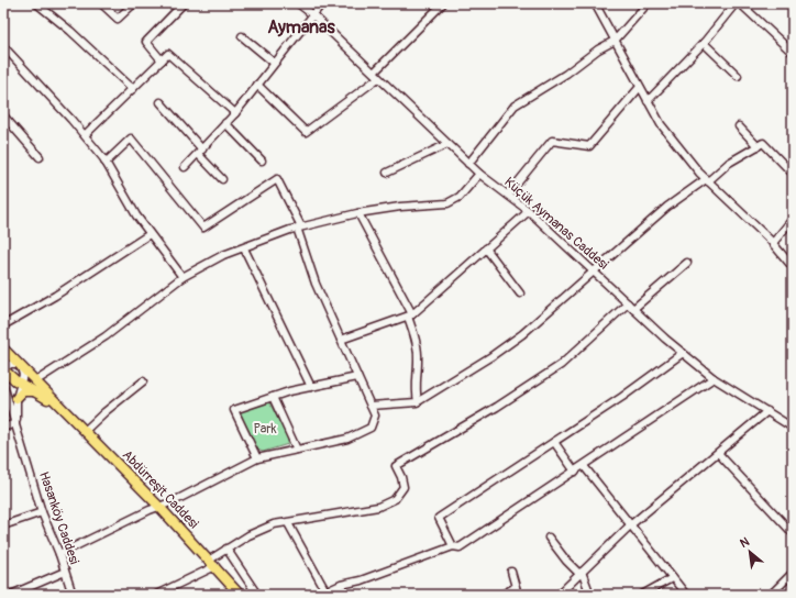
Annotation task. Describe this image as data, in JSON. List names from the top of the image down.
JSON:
{
  "streets": {
    "main road": ["Abdürreşit Caddesi"],
    "street": ["Küçük Aymanas Caddesi", "Hasanköy Caddesi"]
  },
  "crossings": [
    ["Abdürreşit Caddesi", "Hasanköy Caddesi"]
  ],
  "districts": ["Aymanas"],
  "parks": ["Park"],
  "north": "top left"
}
